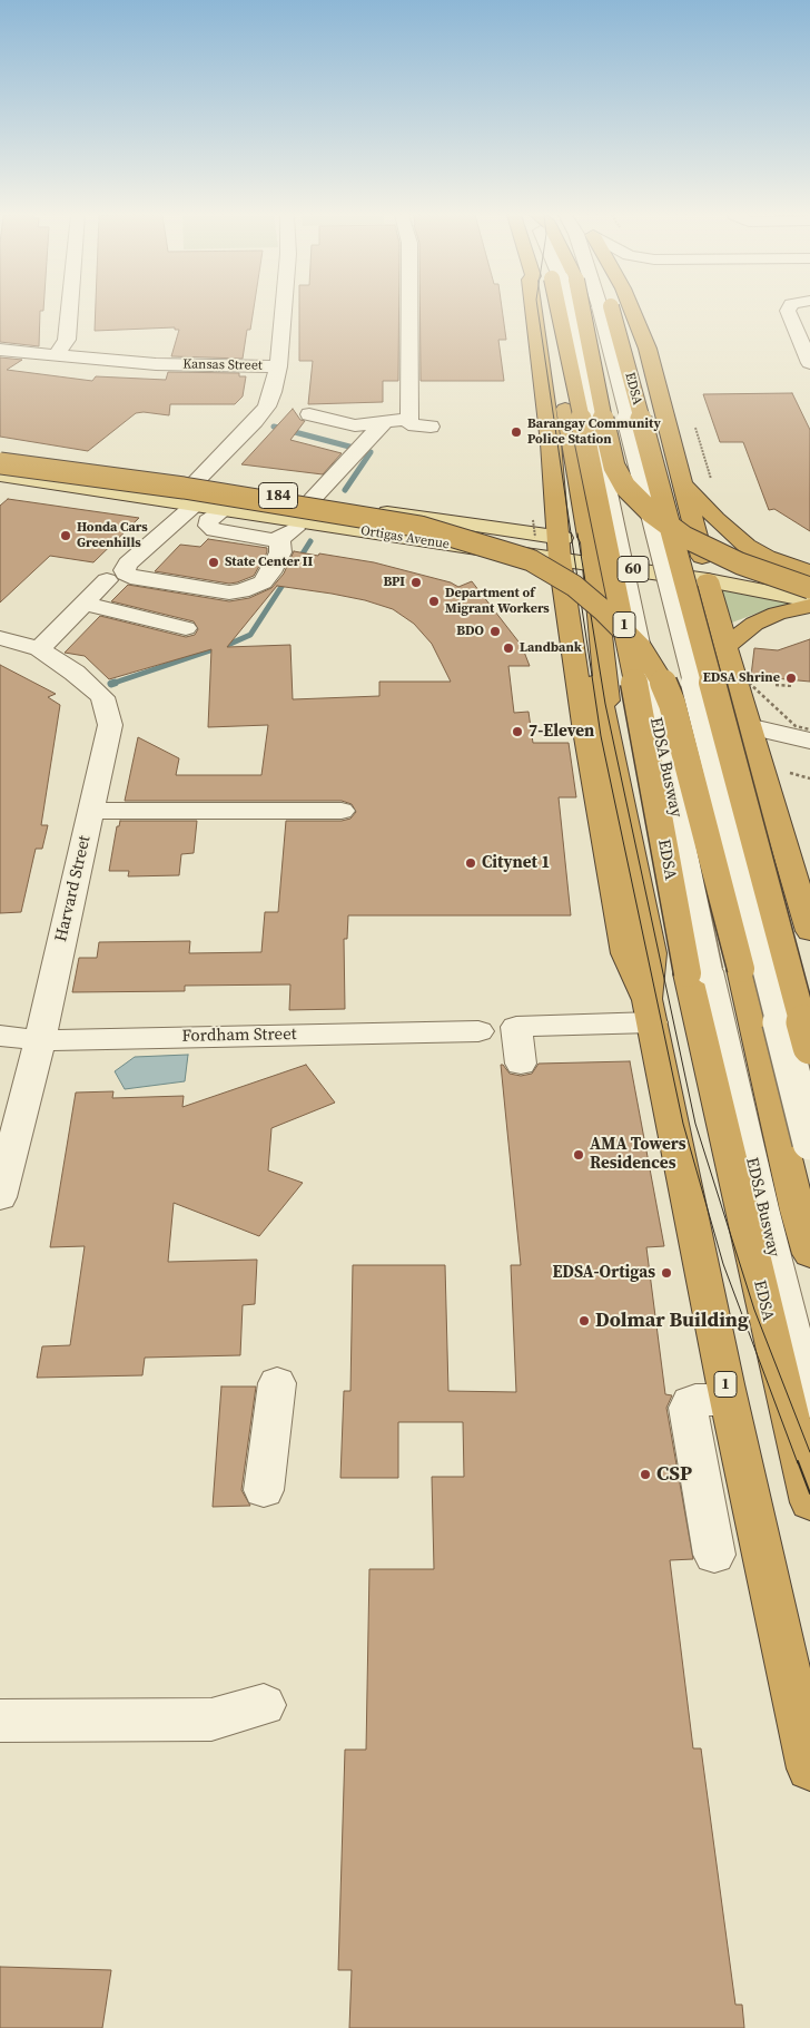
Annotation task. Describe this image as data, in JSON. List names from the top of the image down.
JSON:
{
  "streets": {
    "highway": ["EDSA", "1"],
    "main road": ["184", "Ortigas Avenue", "60"],
    "street": [
      "Kansas Street",
      "EDSA Busway",
      "Harvard Street",
      "Fordham Street"
    ]
  },
  "crossings": [
    ["EDSA", "EDSA Busway"],
    ["Ortigas Avenue", "1"],
    ["Harvard Street", "Fordham Street"]
  ],
  "places": [
    "Barangay Community Police Station",
    "Honda Cars Greenhills",
    "State Center II",
    "BPI",
    "Department of Migrant Workers",
    "BDO",
    "Landbank",
    "EDSA Shrine",
    "7-Eleven",
    "Citynet 1",
    "AMA Towers Residences",
    "EDSA-Ortigas",
    "Dolmar Building",
    "CSP"
  ]
}
